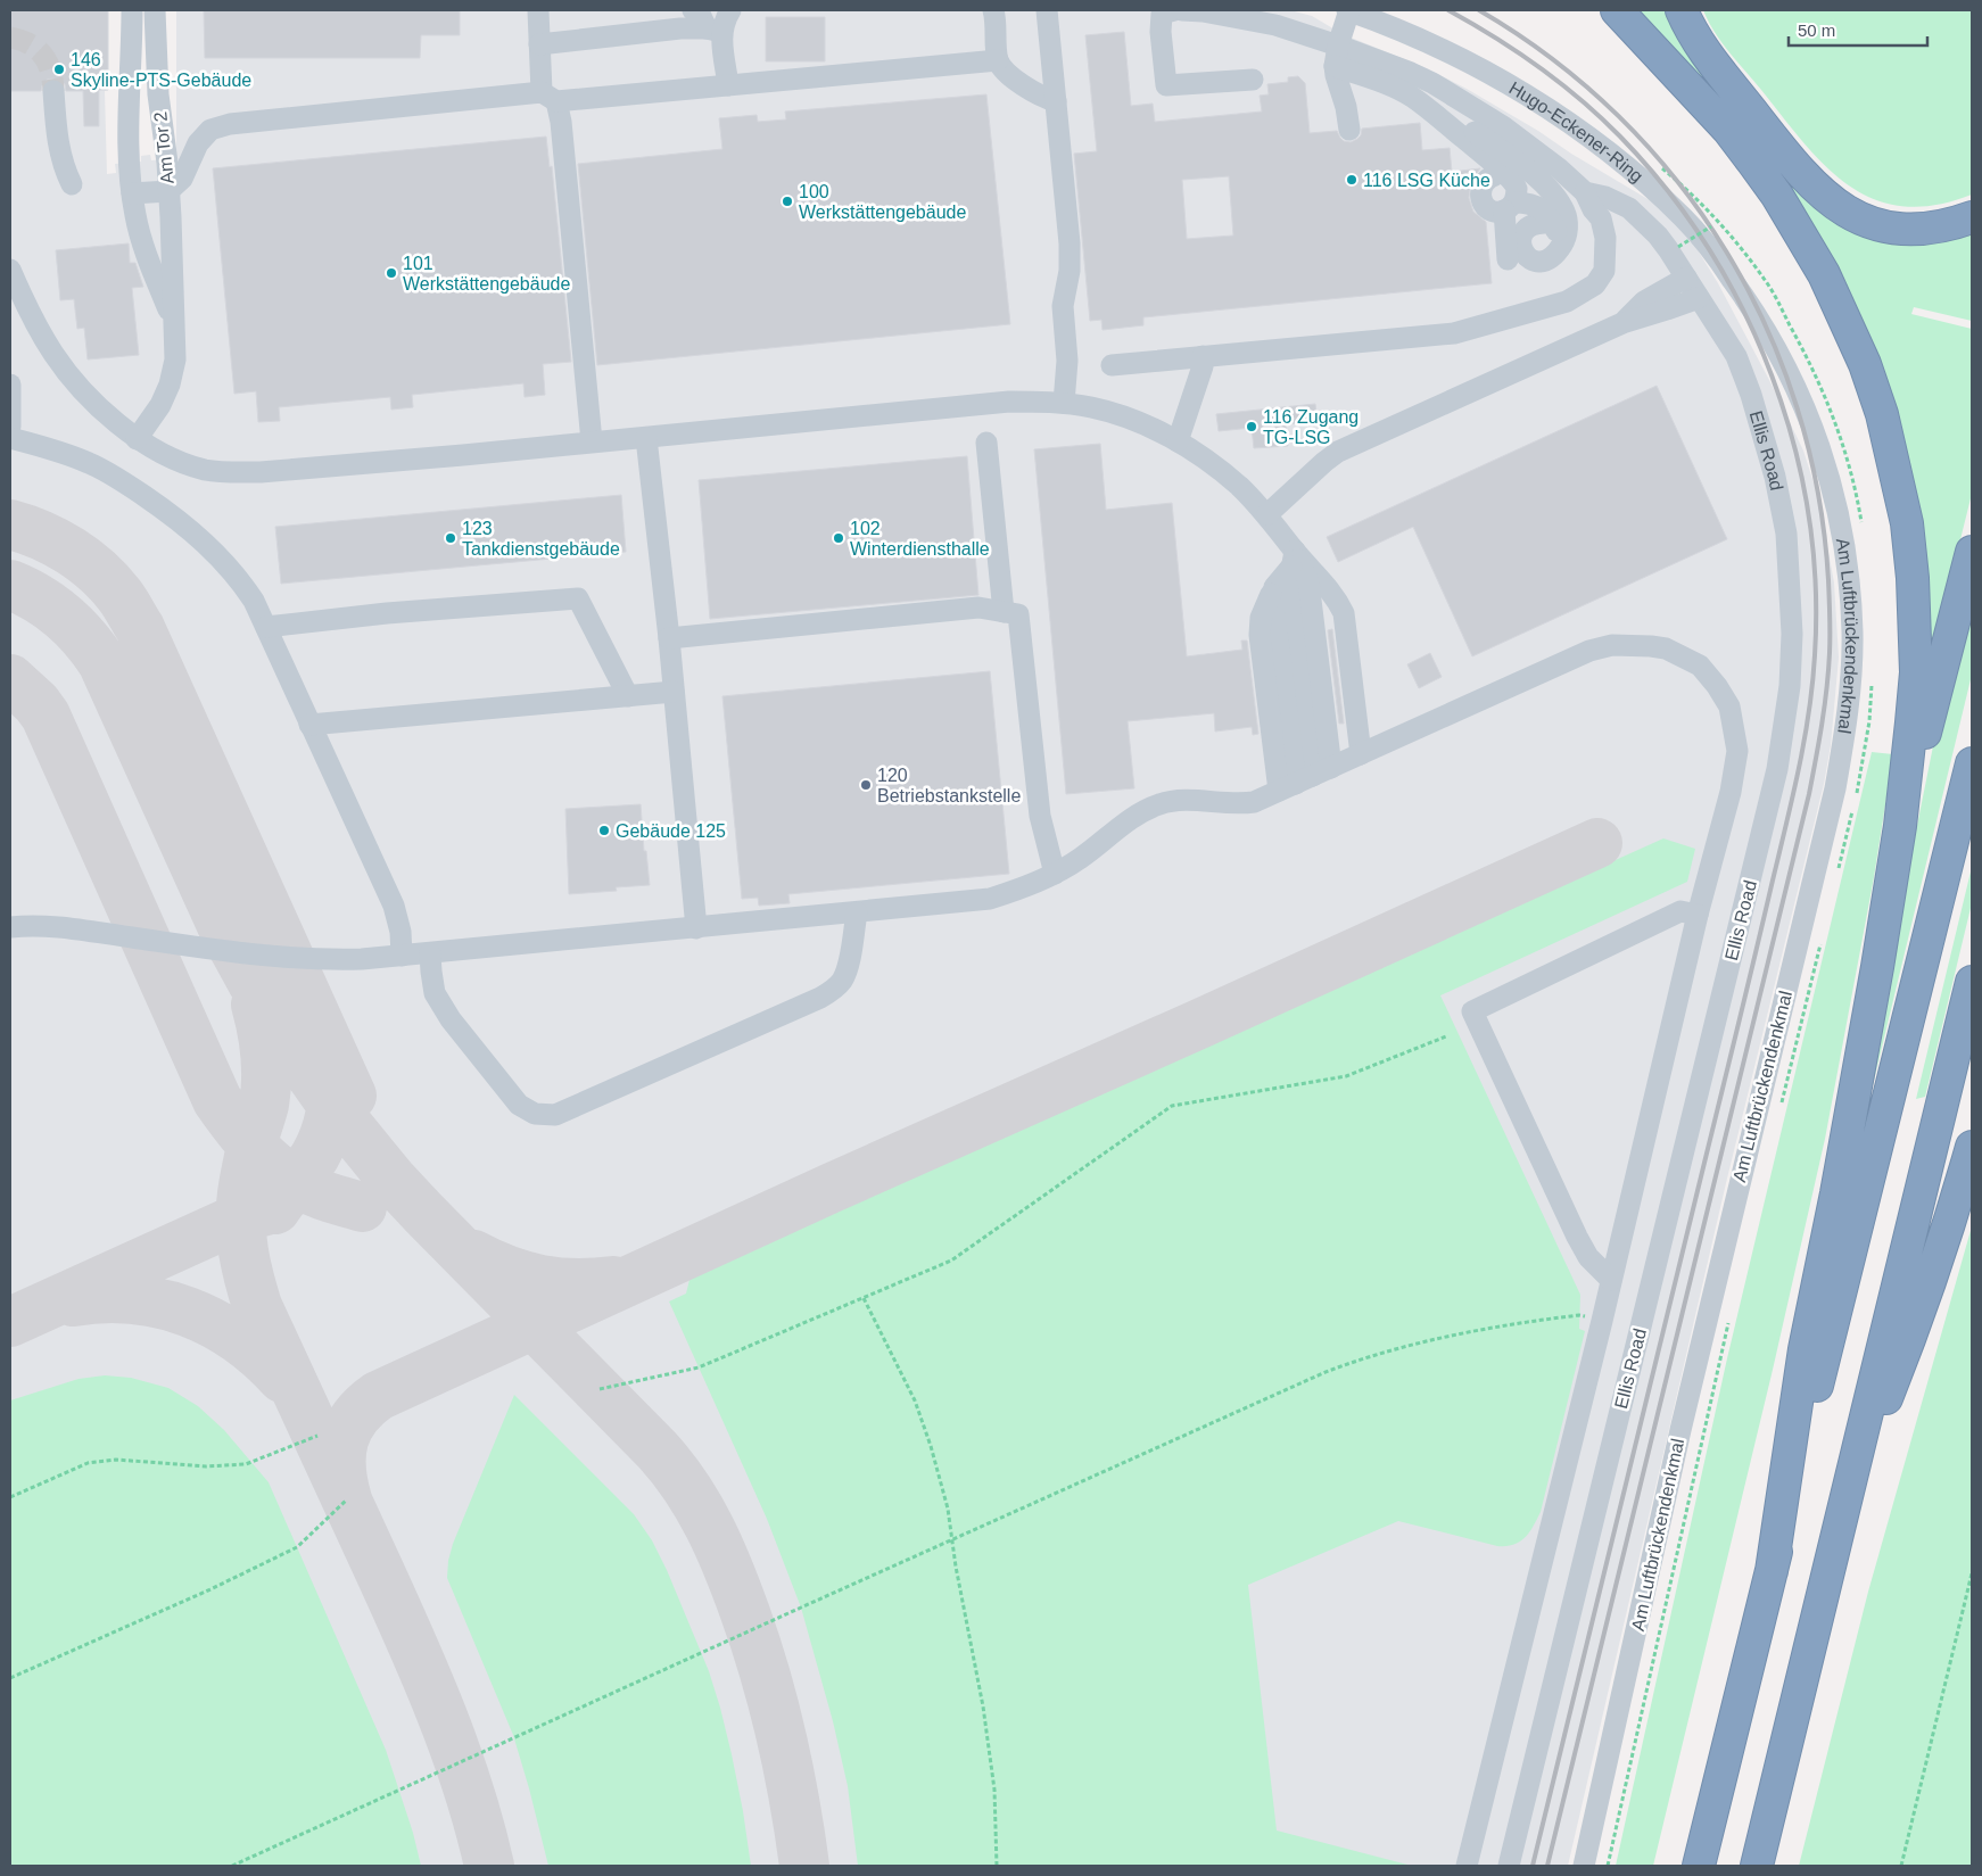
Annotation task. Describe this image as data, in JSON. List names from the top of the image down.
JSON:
{
  "streets": {
    "street": [
      "Hugo-Eckener-Ring",
      "Am Tor 2",
      "Ellis Road",
      "Am Luftbrückendenkmal"
    ]
  },
  "crossings": [
    ["Hugo-Eckener-Ring", "Am Luftbrückendenkmal"]
  ],
  "places": [
    "146 Skyline-PTS-Gebäude",
    "116 LSG Küche",
    "100 Werkstättengebäude",
    "101 Werkstättengebäude",
    "116 Zugang TG-LSG",
    "123 Tankdienstgebäude",
    "102 Winterdiensthalle",
    "120 Betriebstankstelle",
    "Gebäude 125"
  ],
  "scale_bar": "50 m"
}
